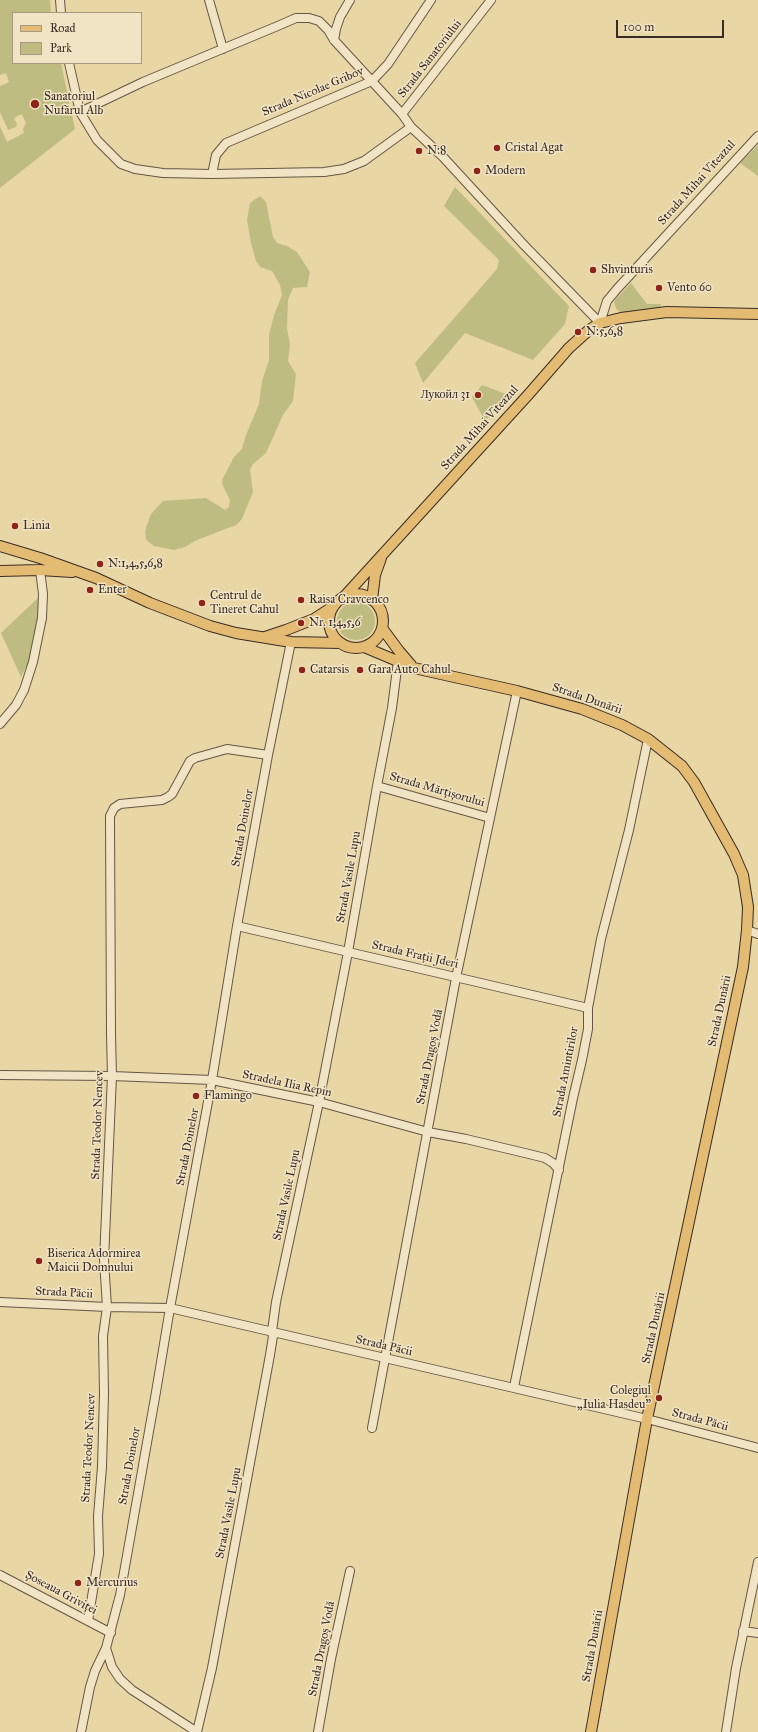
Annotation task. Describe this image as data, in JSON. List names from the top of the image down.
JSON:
{
  "streets": {
    "main road": ["Strada Mihai Viteazul", "Strada Dunării"],
    "street": [
      "Strada Sanatoriului",
      "Strada Nicolae Gribov",
      "Strada Mărțișorului",
      "Strada Doinelor",
      "Strada Vasile Lupu",
      "Strada Frații Jderi",
      "Strada Dragoș Vodă",
      "Strada Amintirilor",
      "Stradela Ilia Repin",
      "Strada Teodor Nencev",
      "Strada Păcii",
      "Șoseaua Griviţei"
    ]
  },
  "crossings": [
    ["Strada Mihai Viteazul", "Strada Dunării"],
    ["Strada Dunării", "Strada Vasile Lupu"],
    ["Strada Dunării", "Strada Dragoș Vodă"],
    ["Strada Dunării", "Strada Amintirilor"],
    ["Strada Dunării", "Strada Păcii"],
    ["Strada Mărțișorului", "Strada Vasile Lupu"],
    ["Strada Mărțișorului", "Strada Dragoș Vodă"],
    ["Strada Doinelor", "Strada Frații Jderi"],
    ["Strada Doinelor", "Stradela Ilia Repin"],
    ["Strada Doinelor", "Strada Teodor Nencev"],
    ["Strada Doinelor", "Strada Păcii"],
    ["Strada Doinelor", "Șoseaua Griviţei"],
    ["Strada Vasile Lupu", "Strada Frații Jderi"],
    ["Strada Vasile Lupu", "Stradela Ilia Repin"],
    ["Strada Vasile Lupu", "Strada Păcii"],
    ["Strada Frații Jderi", "Strada Dragoș Vodă"],
    ["Strada Frații Jderi", "Strada Amintirilor"],
    ["Strada Dragoș Vodă", "Stradela Ilia Repin"],
    ["Strada Dragoș Vodă", "Strada Păcii"],
    ["Strada Amintirilor", "Stradela Ilia Repin"],
    ["Strada Amintirilor", "Strada Păcii"],
    ["Stradela Ilia Repin", "Strada Teodor Nencev"],
    ["Strada Teodor Nencev", "Strada Păcii"],
    ["Strada Teodor Nencev", "Șoseaua Griviţei"]
  ],
  "places": [
    "Sanatoriul Nufărul Alb",
    "Cristal Agat",
    "N:8",
    "Modern",
    "Shvinturis",
    "Vento 60",
    "N:5,6,8",
    "Лукойл 31",
    "Linia",
    "N:1,4,5,6,8",
    "Enter",
    "Raisa Cravcenco",
    "Centrul de Tineret Cahul",
    "Nr. 1,4,5,6",
    "Catarsis",
    "Gara Auto Cahul",
    "Flamingo",
    "Biserica Adormirea Maicii Domnului",
    "Colegiul „Iulia Hasdeu”",
    "Mercurius"
  ],
  "legend": ["Road", "Park"],
  "scale_bar": "100 m"
}
